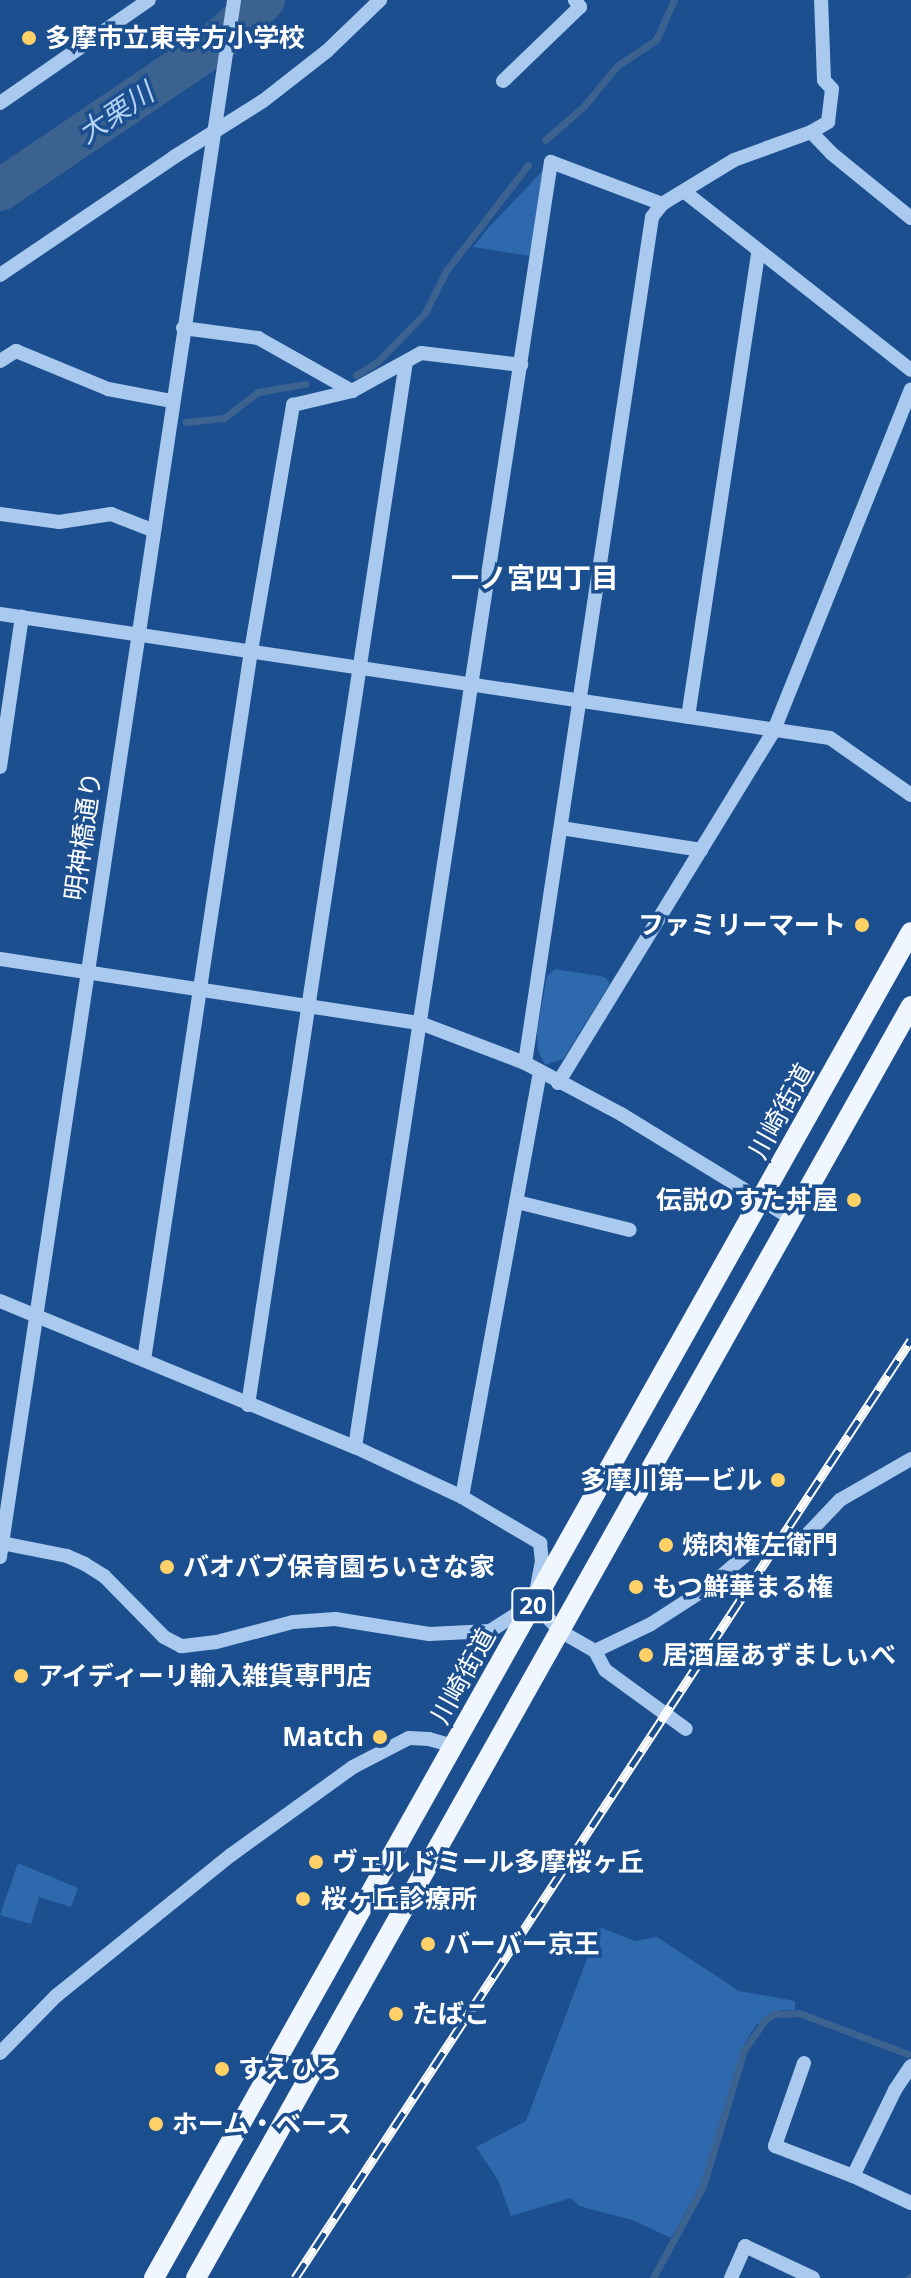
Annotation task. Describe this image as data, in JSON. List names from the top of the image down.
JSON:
{
  "streets": {
    "main road": ["川崎街道", "20"],
    "street": ["明神橋通り"]
  },
  "districts": ["一ノ宮四丁目"],
  "water": ["大栗川"],
  "places": [
    "多摩市立東寺方小学校",
    "ファミリーマート",
    "伝説のすた丼屋",
    "多摩川第一ビル",
    "焼肉権左衛門",
    "バオバブ保育園ちいさな家",
    "もつ鮮華まる権",
    "居酒屋あずましぃべ",
    "アイディーリ輸入雑貨専門店",
    "Match",
    "ヴェルドミール多摩桜ヶ丘",
    "桜ヶ丘診療所",
    "バーバー京王",
    "たばこ",
    "すえひろ",
    "ホーム・ベース"
  ]
}
